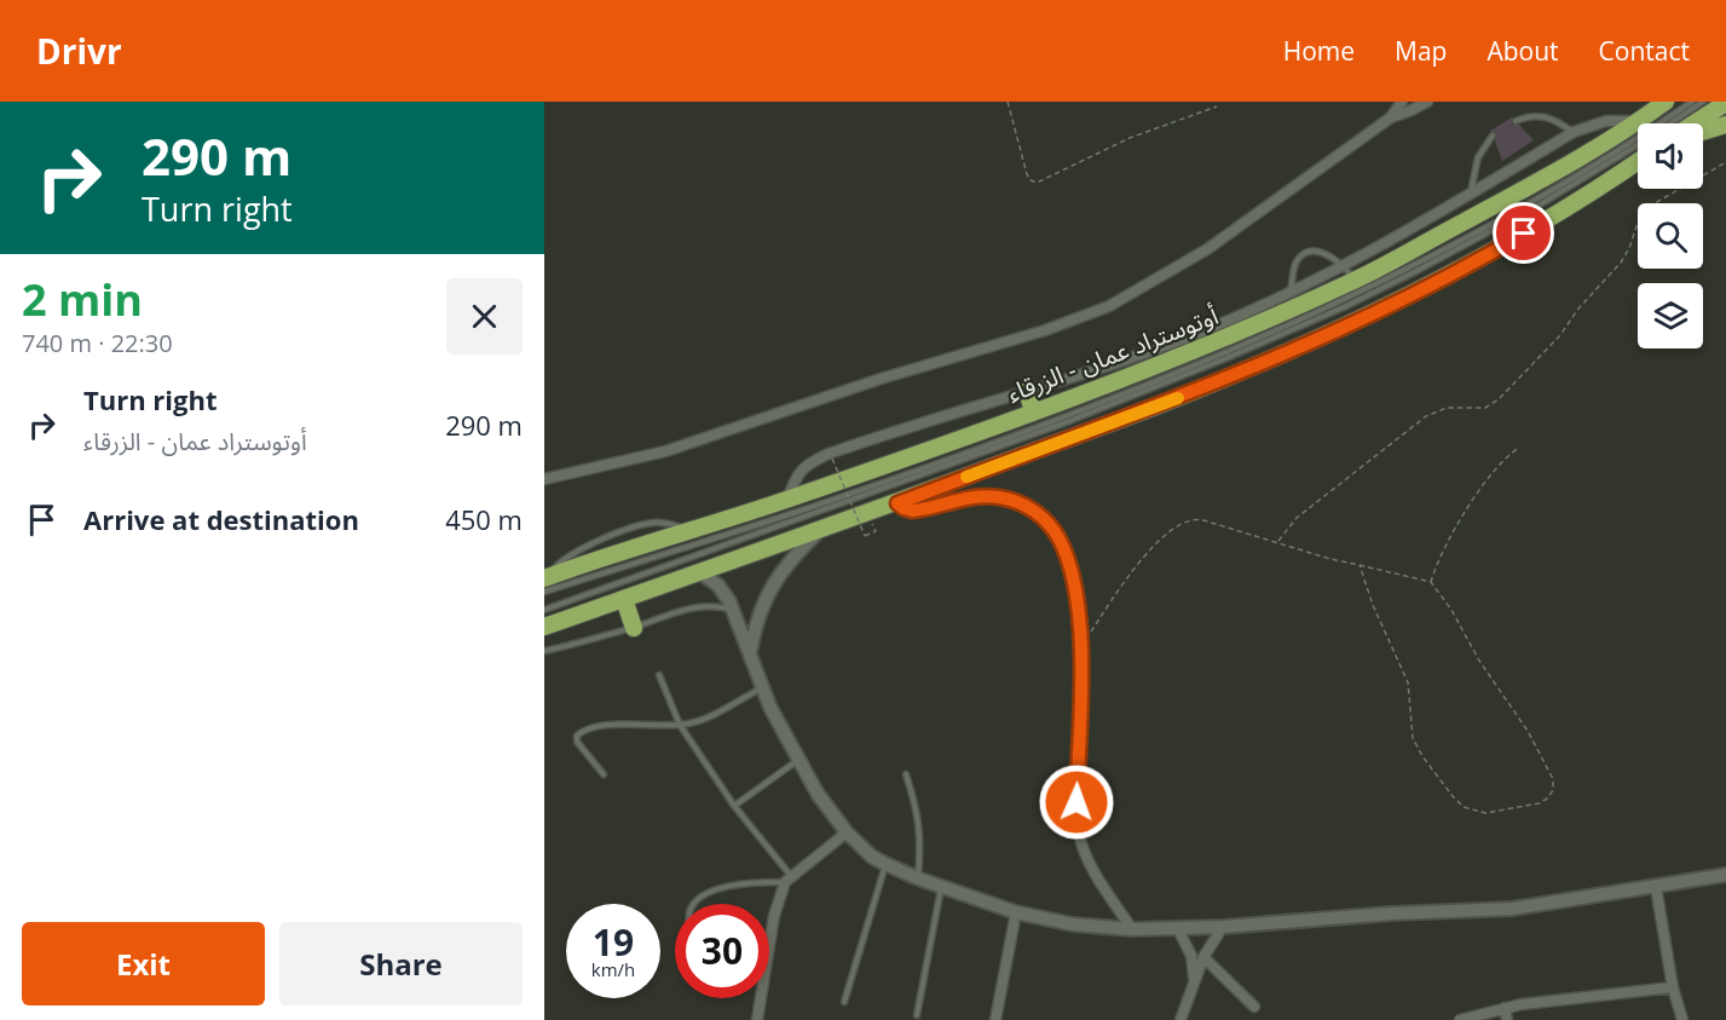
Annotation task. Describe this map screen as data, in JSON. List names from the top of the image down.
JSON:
{
  "streets": {
    "highway": ["أوتوستراد عمان - الزرقاء"]
  },
  "page": {
    "header": "Drivr",
    "nav": [
      "Home",
      "Map",
      "About",
      "Contact"
    ],
    "turn": ["290 m", "Turn right"],
    "heading": ["2 min", "740 m · 22:30"],
    "list": [
      {
        "name": "Turn right",
        "note": "أوتوستراد عمان - الزرقاء",
        "value": "290 m"
      },
      {
        "name": "Arrive at destination",
        "value": "450 m"
      }
    ],
    "speed": "19 km/h",
    "limit": "30",
    "buttons": ["Exit", "Share"]
  }
}
